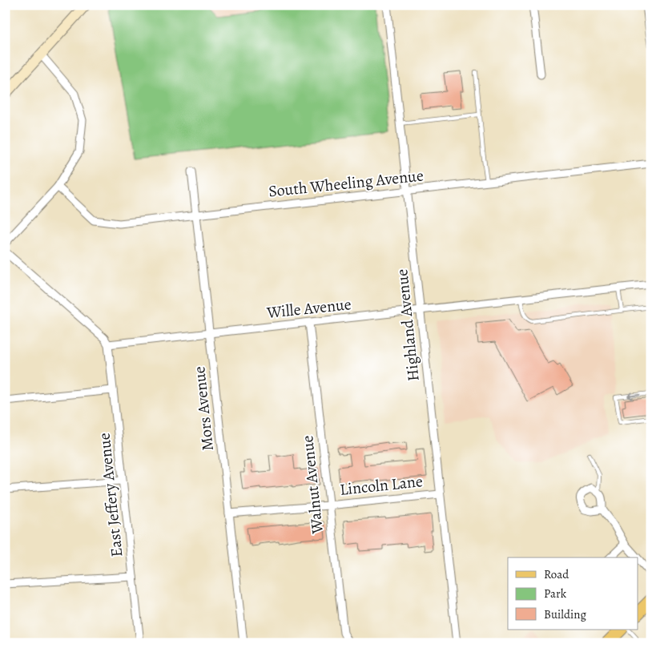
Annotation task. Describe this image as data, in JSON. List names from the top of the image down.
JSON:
{
  "streets": {
    "street": [
      "South Wheeling Avenue",
      "Wille Avenue",
      "Highland Avenue",
      "Mors Avenue",
      "Walnut Avenue",
      "Lincoln Lane",
      "East Jeffery Avenue"
    ]
  },
  "crossings": [
    ["South Wheeling Avenue", "Highland Avenue"],
    ["South Wheeling Avenue", "Mors Avenue"],
    ["Wille Avenue", "Highland Avenue"],
    ["Wille Avenue", "Mors Avenue"],
    ["Wille Avenue", "Walnut Avenue"],
    ["Wille Avenue", "East Jeffery Avenue"],
    ["Highland Avenue", "Lincoln Lane"],
    ["Mors Avenue", "Lincoln Lane"],
    ["Walnut Avenue", "Lincoln Lane"]
  ],
  "legend": ["Road", "Park", "Building"]
}
